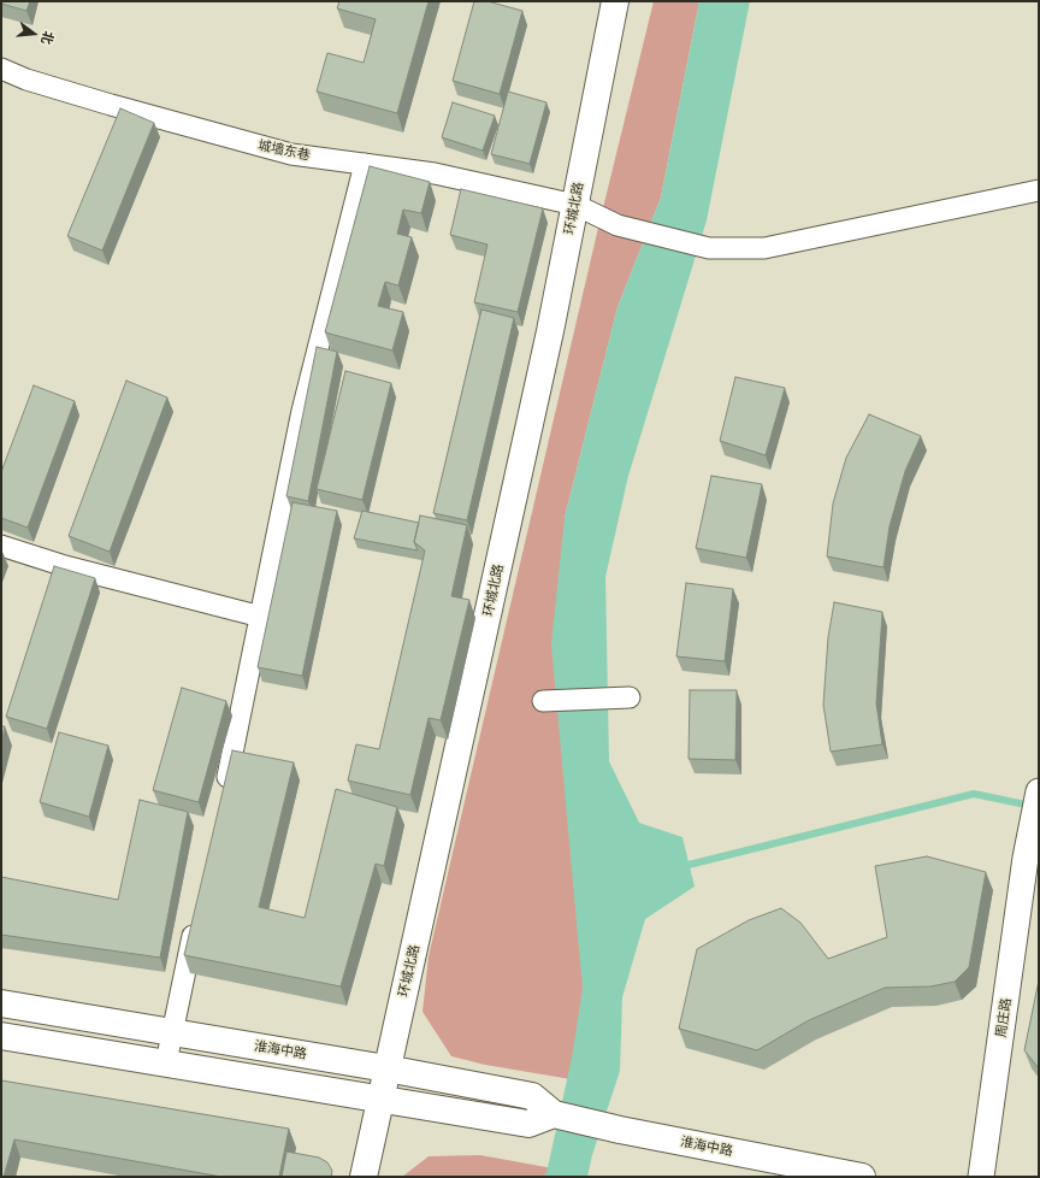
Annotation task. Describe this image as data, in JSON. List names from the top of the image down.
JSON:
{
  "streets": {
    "main road": ["环城北路", "淮海中路"],
    "street": ["城墙东巷", "周庄路"]
  },
  "crossings": [
    ["城墙东巷", "环城北路"],
    ["环城北路", "淮海中路"]
  ],
  "north": "right"
}
